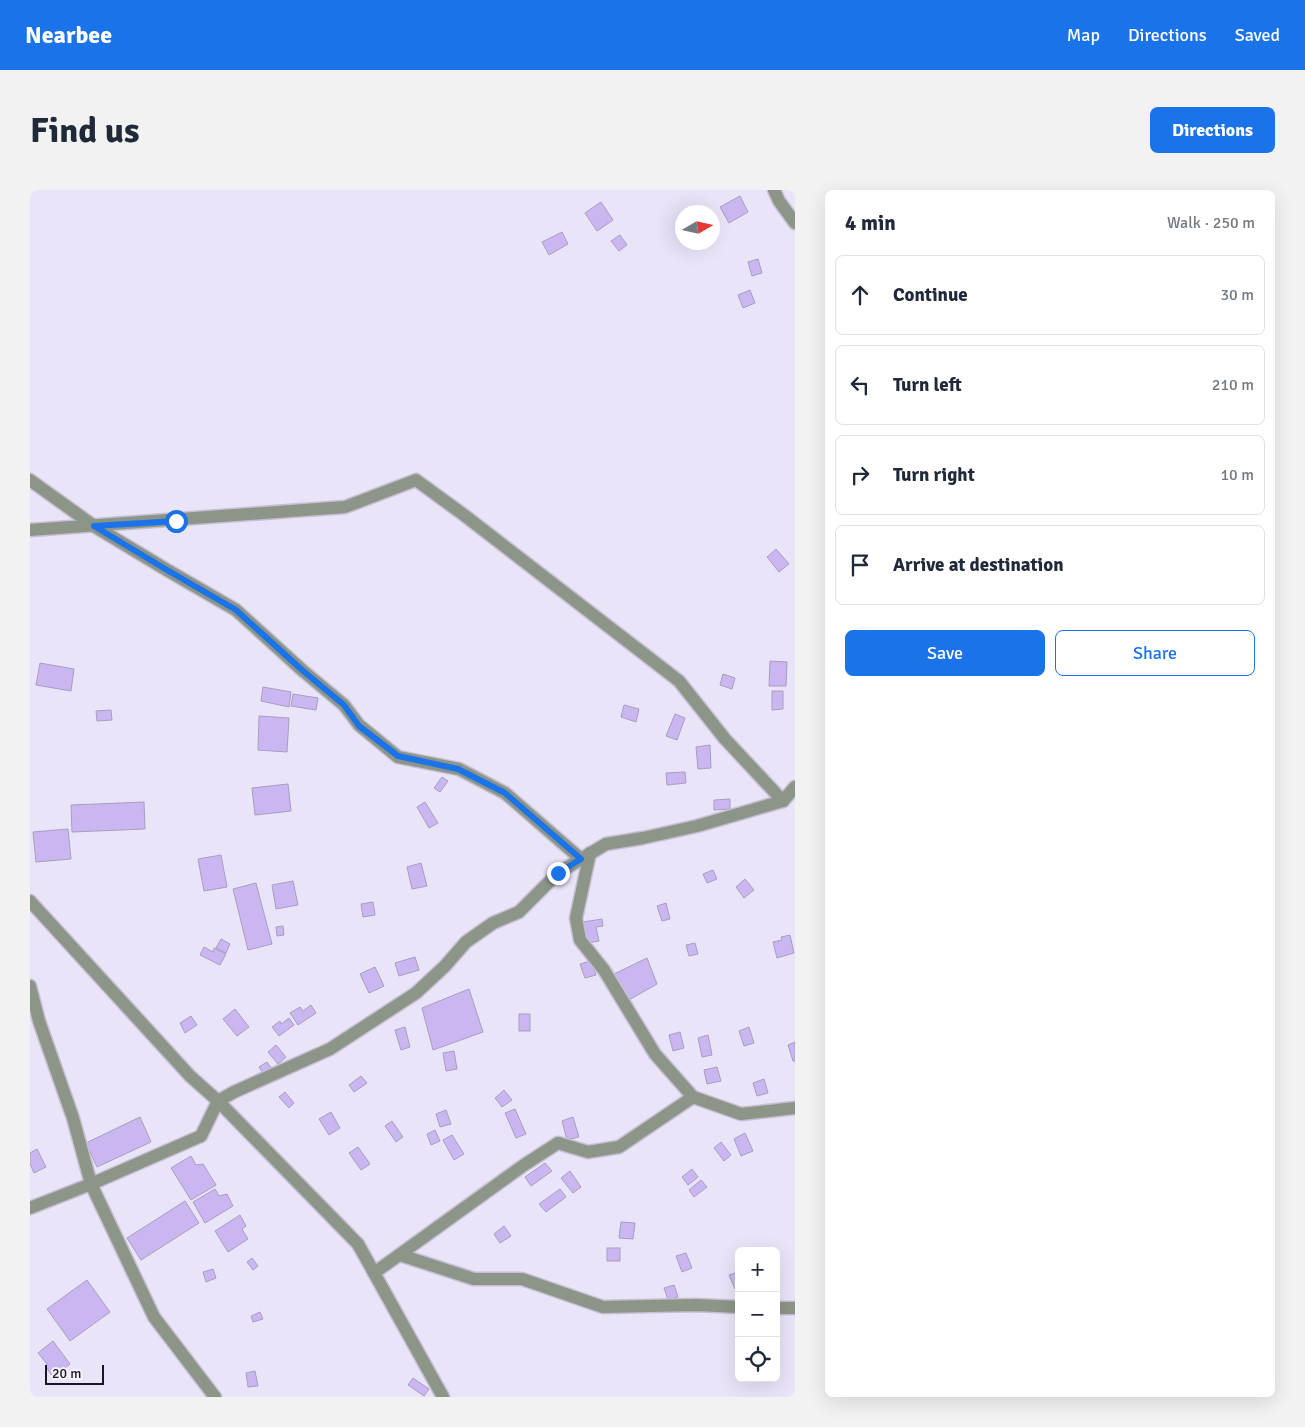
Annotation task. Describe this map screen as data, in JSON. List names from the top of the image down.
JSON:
{
  "scale_bar": "20 m",
  "north": "right",
  "page": {
    "header": "Nearbee",
    "nav": ["Map", "Directions", "Saved"],
    "buttons": [
      "Directions",
      ["Save", "Share"]
    ],
    "title": "Find us",
    "heading": ["4 min", "Walk · 250 m"],
    "list": [
      ["Continue", "30 m"],
      ["Turn left", "210 m"],
      ["Turn right", "10 m"],
      "Arrive at destination"
    ],
    "map_buttons": ["+", "−"],
    "scale": "20 m"
  }
}
